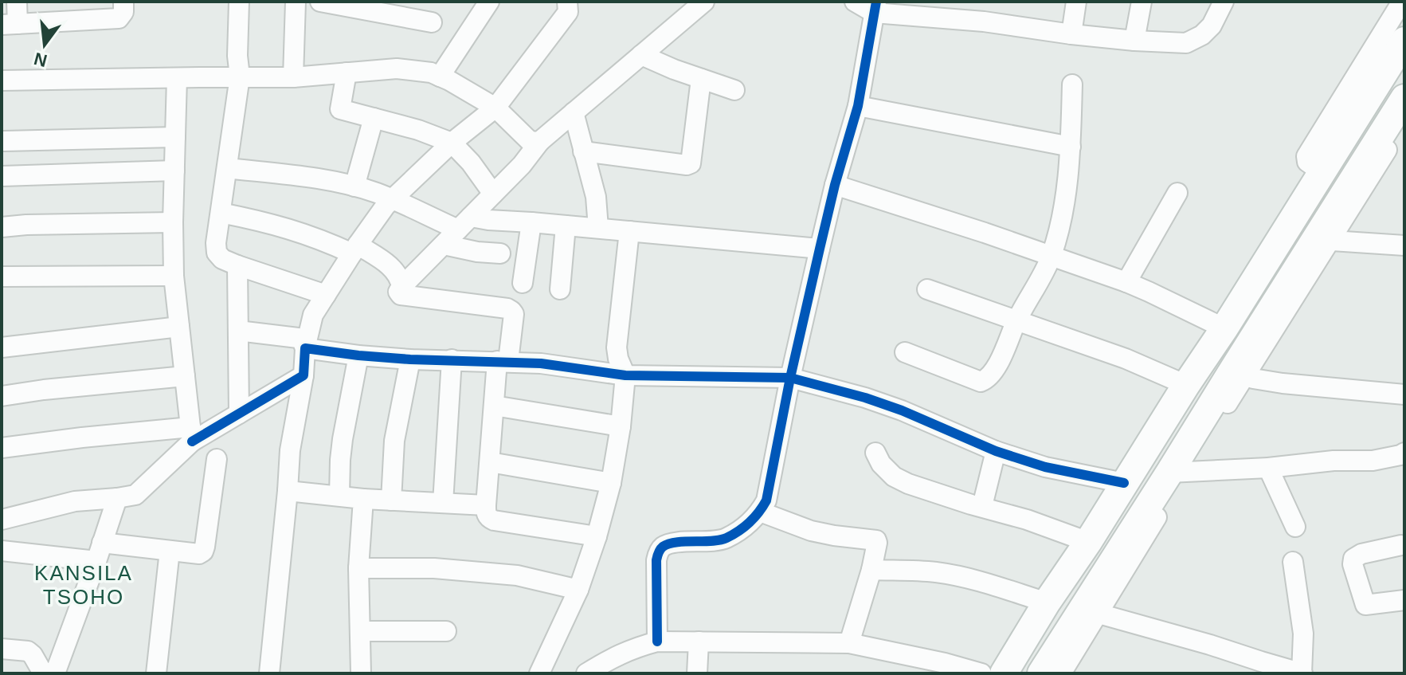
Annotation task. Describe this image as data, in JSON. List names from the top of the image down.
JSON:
{
  "districts": ["KANSILA TSOHO"],
  "north": "bottom"
}
